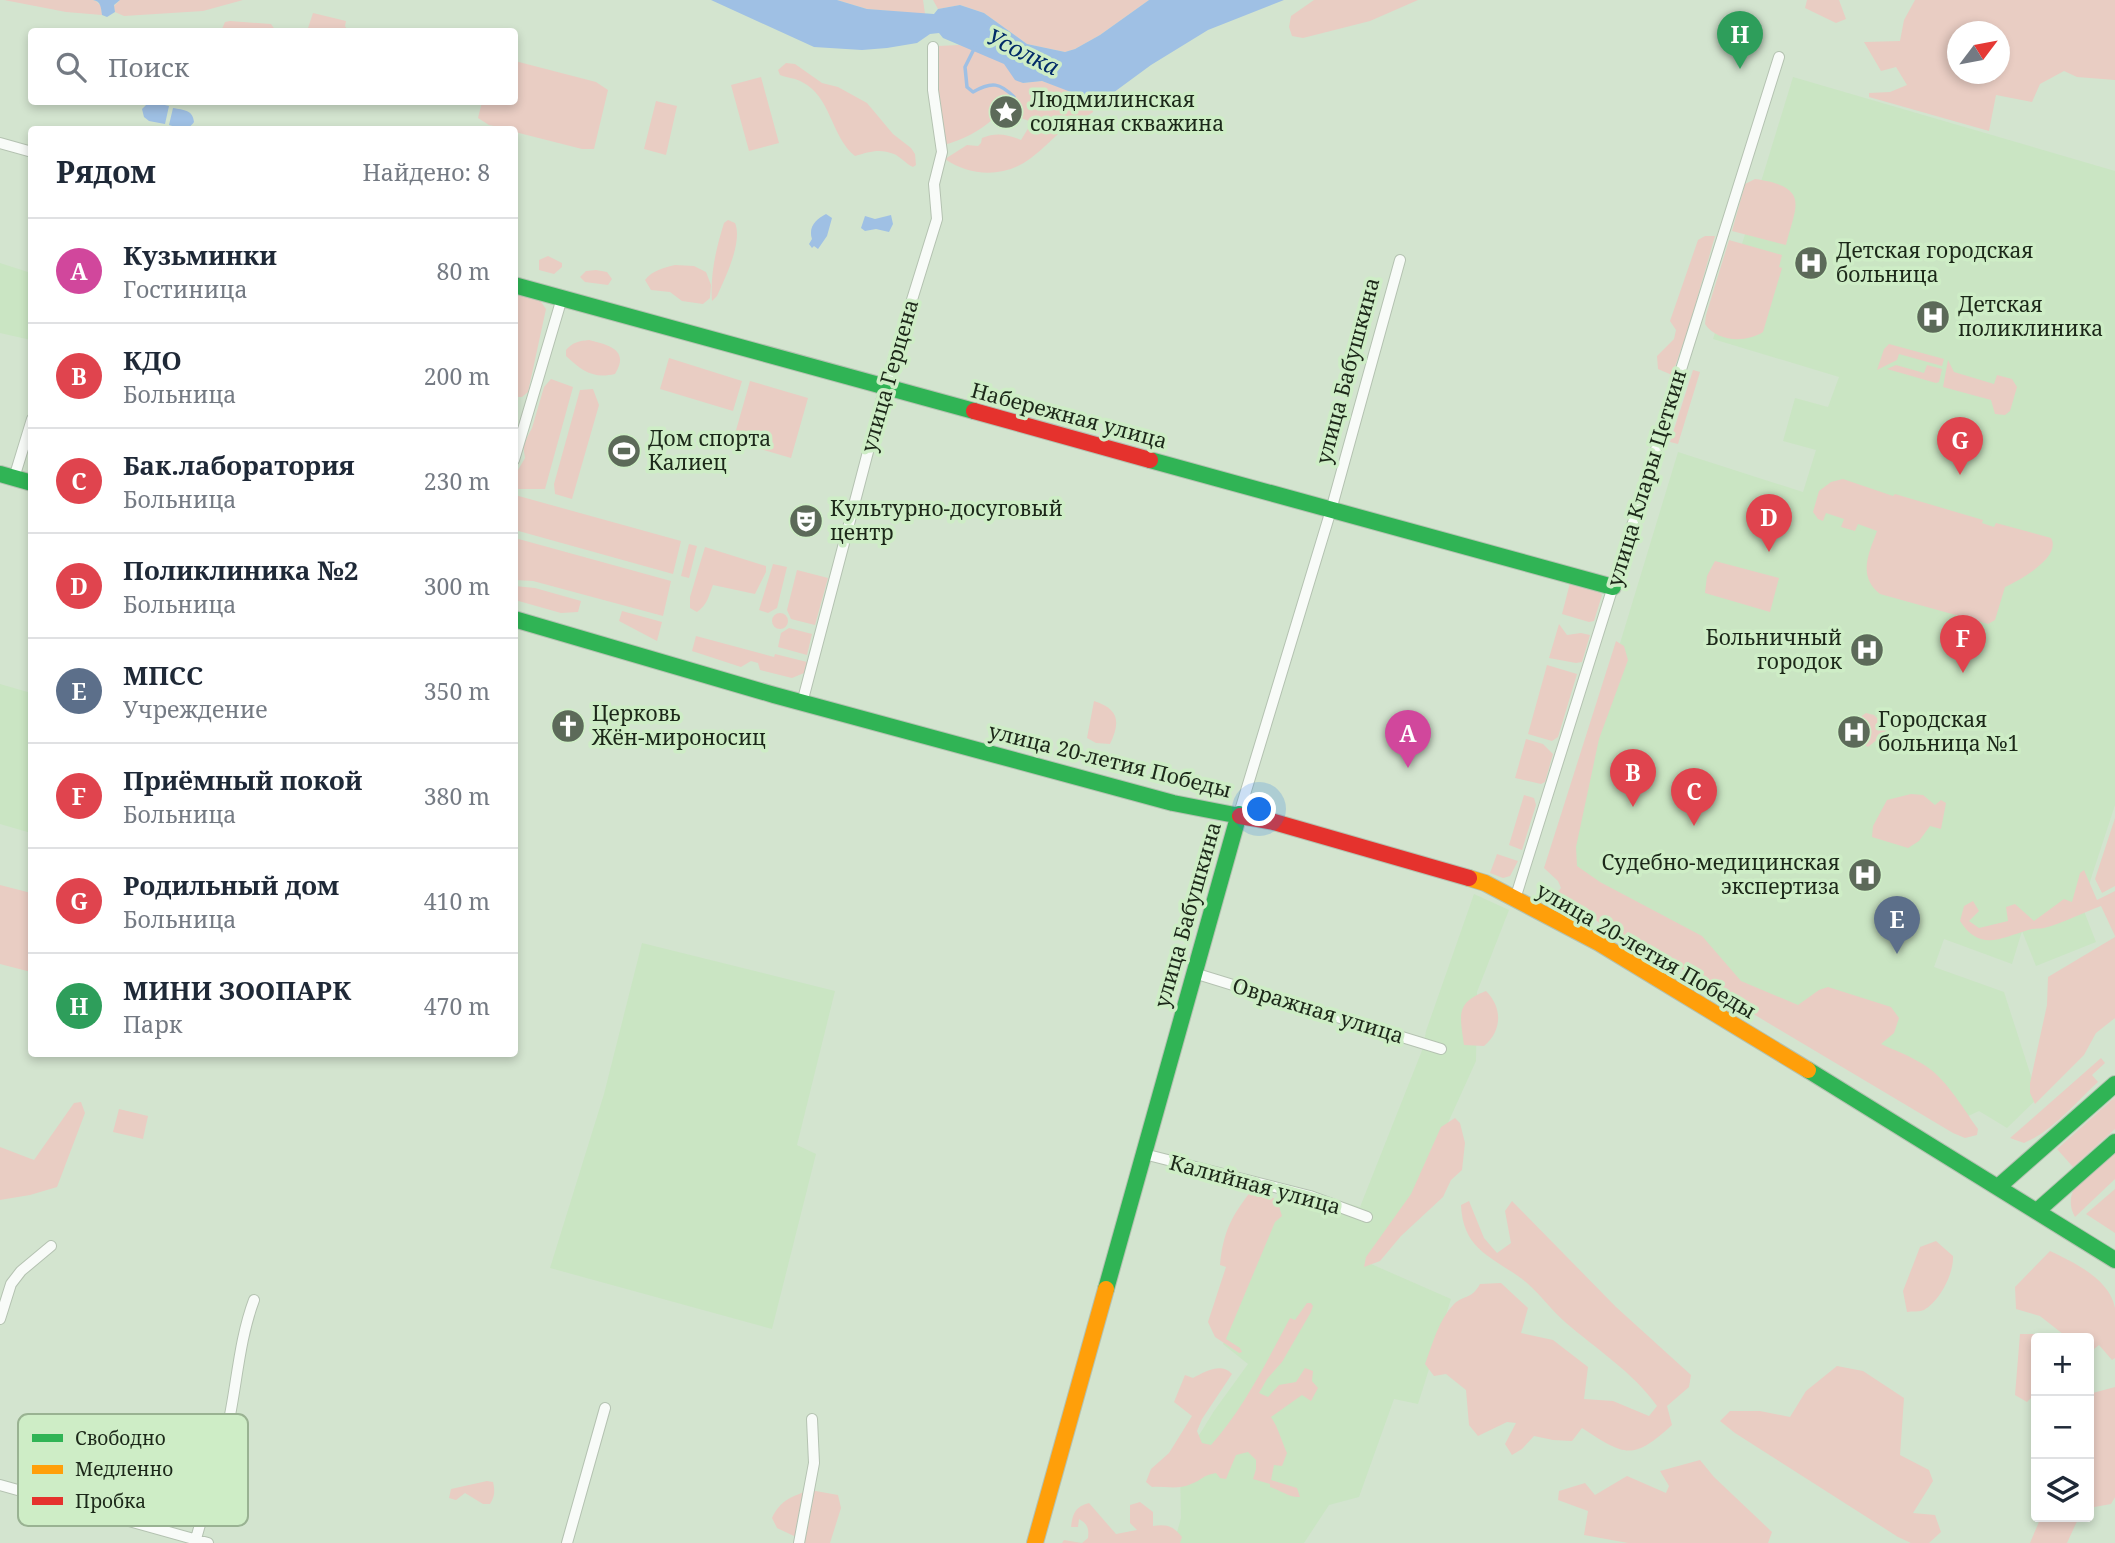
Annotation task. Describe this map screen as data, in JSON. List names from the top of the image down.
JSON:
{
  "streets": {
    "street": [
      "улица Бабушкина",
      "улица Герцена",
      "Набережная улица",
      "улица Клары Цеткин",
      "улица 20-летия Победы",
      "Овражная улица",
      "Калийная улица"
    ]
  },
  "crossings": [
    ["улица Бабушкина", "Набережная улица"],
    ["улица Бабушкина", "улица 20-летия Победы"],
    ["улица Бабушкина", "Овражная улица"],
    ["улица Бабушкина", "Калийная улица"],
    ["улица Герцена", "Набережная улица"],
    ["улица Герцена", "улица 20-летия Победы"],
    ["Набережная улица", "улица Клары Цеткин"],
    ["улица Клары Цеткин", "улица 20-летия Победы"]
  ],
  "water": ["Усолка"],
  "places": {
    "place": ["Людмилинская соляная скважина"],
    "hospital": [
      "Детская городская больница",
      "Детская поликлиника",
      "Больничный городок",
      "Городская больница №1",
      "Судебно-медицинская экспертиза"
    ],
    "sports": ["Дом спорта Калиец"],
    "theatre": ["Культурно-досуговый центр"],
    "church": ["Церковь Жён-мироносиц"]
  },
  "legend": ["Свободно", "Медленно", "Пробка"],
  "north": "top right",
  "page": {
    "pins": [
      "H",
      "G",
      "D",
      "F",
      "A",
      "B",
      "C",
      "E"
    ],
    "search": "Поиск",
    "heading": ["Рядом", "Найдено: 8"],
    "list": [
      {
        "mark": "A",
        "name": "Кузьминки",
        "note": "Гостиница",
        "value": "80 m"
      },
      {
        "mark": "B",
        "name": "КДО",
        "note": "Больница",
        "value": "200 m"
      },
      {
        "mark": "C",
        "name": "Бак.лаборатория",
        "note": "Больница",
        "value": "230 m"
      },
      {
        "mark": "D",
        "name": "Поликлиника №2",
        "note": "Больница",
        "value": "300 m"
      },
      {
        "mark": "E",
        "name": "МПСС",
        "note": "Учреждение",
        "value": "350 m"
      },
      {
        "mark": "F",
        "name": "Приёмный покой",
        "note": "Больница",
        "value": "380 m"
      },
      {
        "mark": "G",
        "name": "Родильный дом",
        "note": "Больница",
        "value": "410 m"
      },
      {
        "mark": "H",
        "name": "МИНИ ЗООПАРК",
        "note": "Парк",
        "value": "470 m"
      }
    ],
    "map_buttons": ["+", "−"]
  }
}
